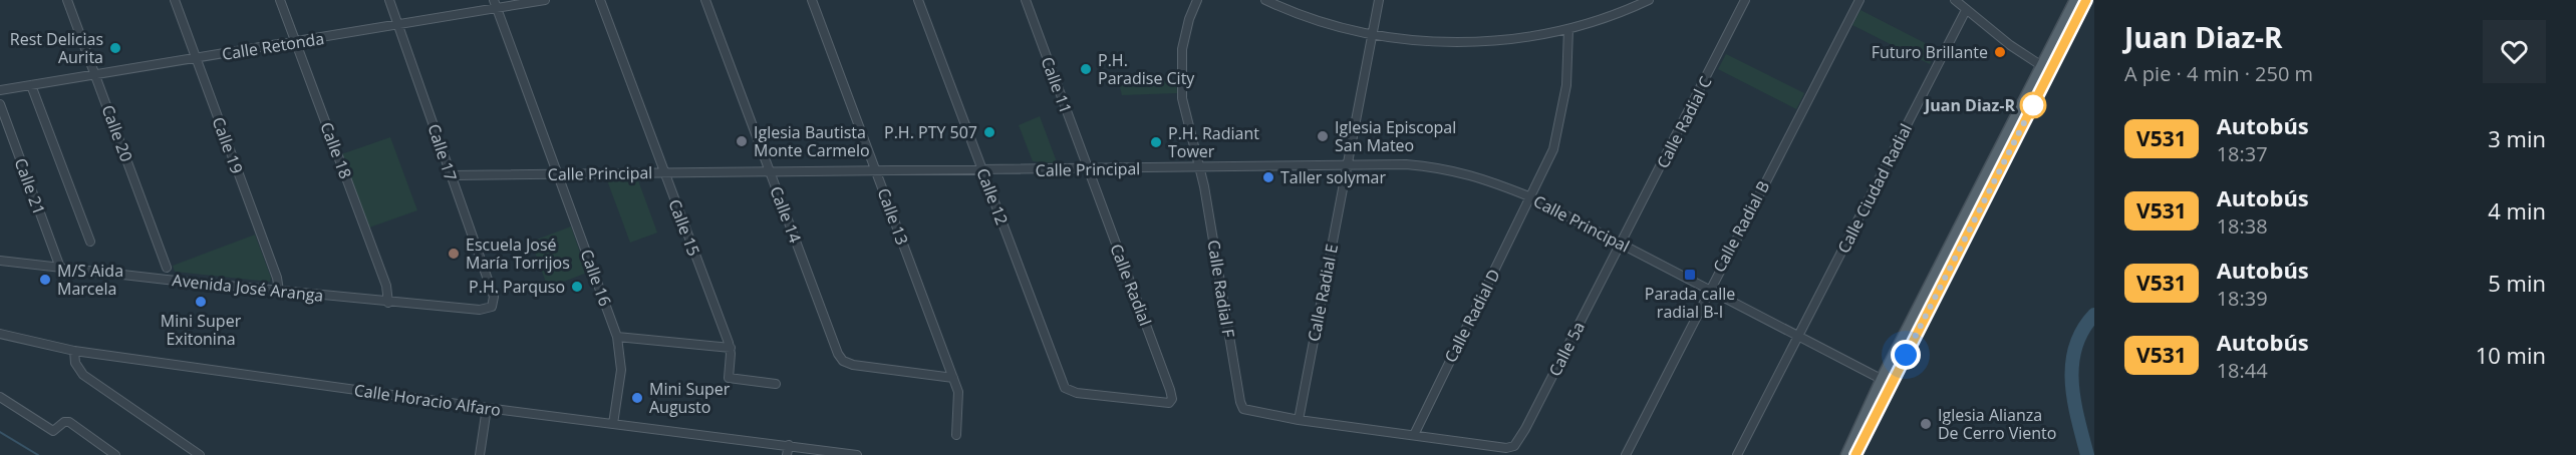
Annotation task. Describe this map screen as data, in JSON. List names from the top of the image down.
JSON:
{
  "streets": {
    "street": [
      "Calle Retonda",
      "Calle 11",
      "Calle Radial C",
      "Calle 20",
      "Calle 19",
      "Calle 18",
      "Calle 17",
      "Calle Principal",
      "Calle 21",
      "Calle Ciudad Radial",
      "Calle 12",
      "Calle 14",
      "Calle 13",
      "Calle Radial B",
      "Calle 15",
      "Calle 16",
      "Calle Radial",
      "Avenida José Aranga",
      "Calle Radial F",
      "Calle Radial E",
      "Calle Radial D",
      "Calle 5a",
      "Calle Horacio Alfaro"
    ]
  },
  "crossings": [
    ["Calle Retonda", "Calle 20"],
    ["Calle Retonda", "Calle 19"],
    ["Calle Retonda", "Calle 18"],
    ["Calle Retonda", "Calle 17"],
    ["Calle Retonda", "Calle 16"],
    ["Calle 11", "Calle Principal"],
    ["Calle 11", "Calle Radial"],
    ["Calle Radial C", "Calle Principal"],
    ["Calle Radial C", "Calle 5a"],
    ["Calle 19", "Avenida José Aranga"],
    ["Calle 18", "Avenida José Aranga"],
    ["Calle 17", "Calle Principal"],
    ["Calle 17", "Avenida José Aranga"],
    ["Calle Principal", "Calle Ciudad Radial"],
    ["Calle Principal", "Calle 12"],
    ["Calle Principal", "Calle 14"],
    ["Calle Principal", "Calle 13"],
    ["Calle Principal", "Calle Radial B"],
    ["Calle Principal", "Calle 15"],
    ["Calle Principal", "Calle 16"],
    ["Calle Principal", "Calle Radial"],
    ["Calle Principal", "Calle Radial F"],
    ["Calle Principal", "Calle Radial E"],
    ["Calle Principal", "Calle Radial D"],
    ["Calle Principal", "Calle 5a"],
    ["Calle 21", "Avenida José Aranga"],
    ["Calle 12", "Calle Radial"],
    ["Calle 14", "Calle 13"],
    ["Calle 16", "Calle Horacio Alfaro"],
    ["Calle Radial F", "Calle Radial E"],
    ["Calle Radial D", "Calle 5a"]
  ],
  "places": {
    "other": [
      "Rest Delicias Aurita",
      "Futuro Brillante",
      "P.H. Paradise City",
      "Juan Diaz-R",
      "P.H. PTY 507",
      "Iglesia Episcopal San Mateo",
      "Iglesia Bautista Monte Carmelo",
      "P.H. Radiant Tower",
      "Taller solymar",
      "Escuela José María Torrijos",
      "M/S Aida Marcela",
      "P.H. Parquso",
      "Mini Super Exitonina",
      "Mini Super Augusto",
      "Iglesia Alianza De Cerro Viento"
    ],
    "transit": ["Parada calle radial B-I"]
  },
  "lines": ["bus line V531"],
  "page": {
    "heading": ["Juan Diaz-R", "A pie · 4 min · 250 m"],
    "list": [
      {
        "mark": "V531",
        "name": "Autobús",
        "note": "18:37",
        "value": "3 min"
      },
      {
        "mark": "V531",
        "name": "Autobús",
        "note": "18:38",
        "value": "4 min"
      },
      {
        "mark": "V531",
        "name": "Autobús",
        "note": "18:39",
        "value": "5 min"
      },
      {
        "mark": "V531",
        "name": "Autobús",
        "note": "18:44",
        "value": "10 min"
      }
    ]
  }
}
